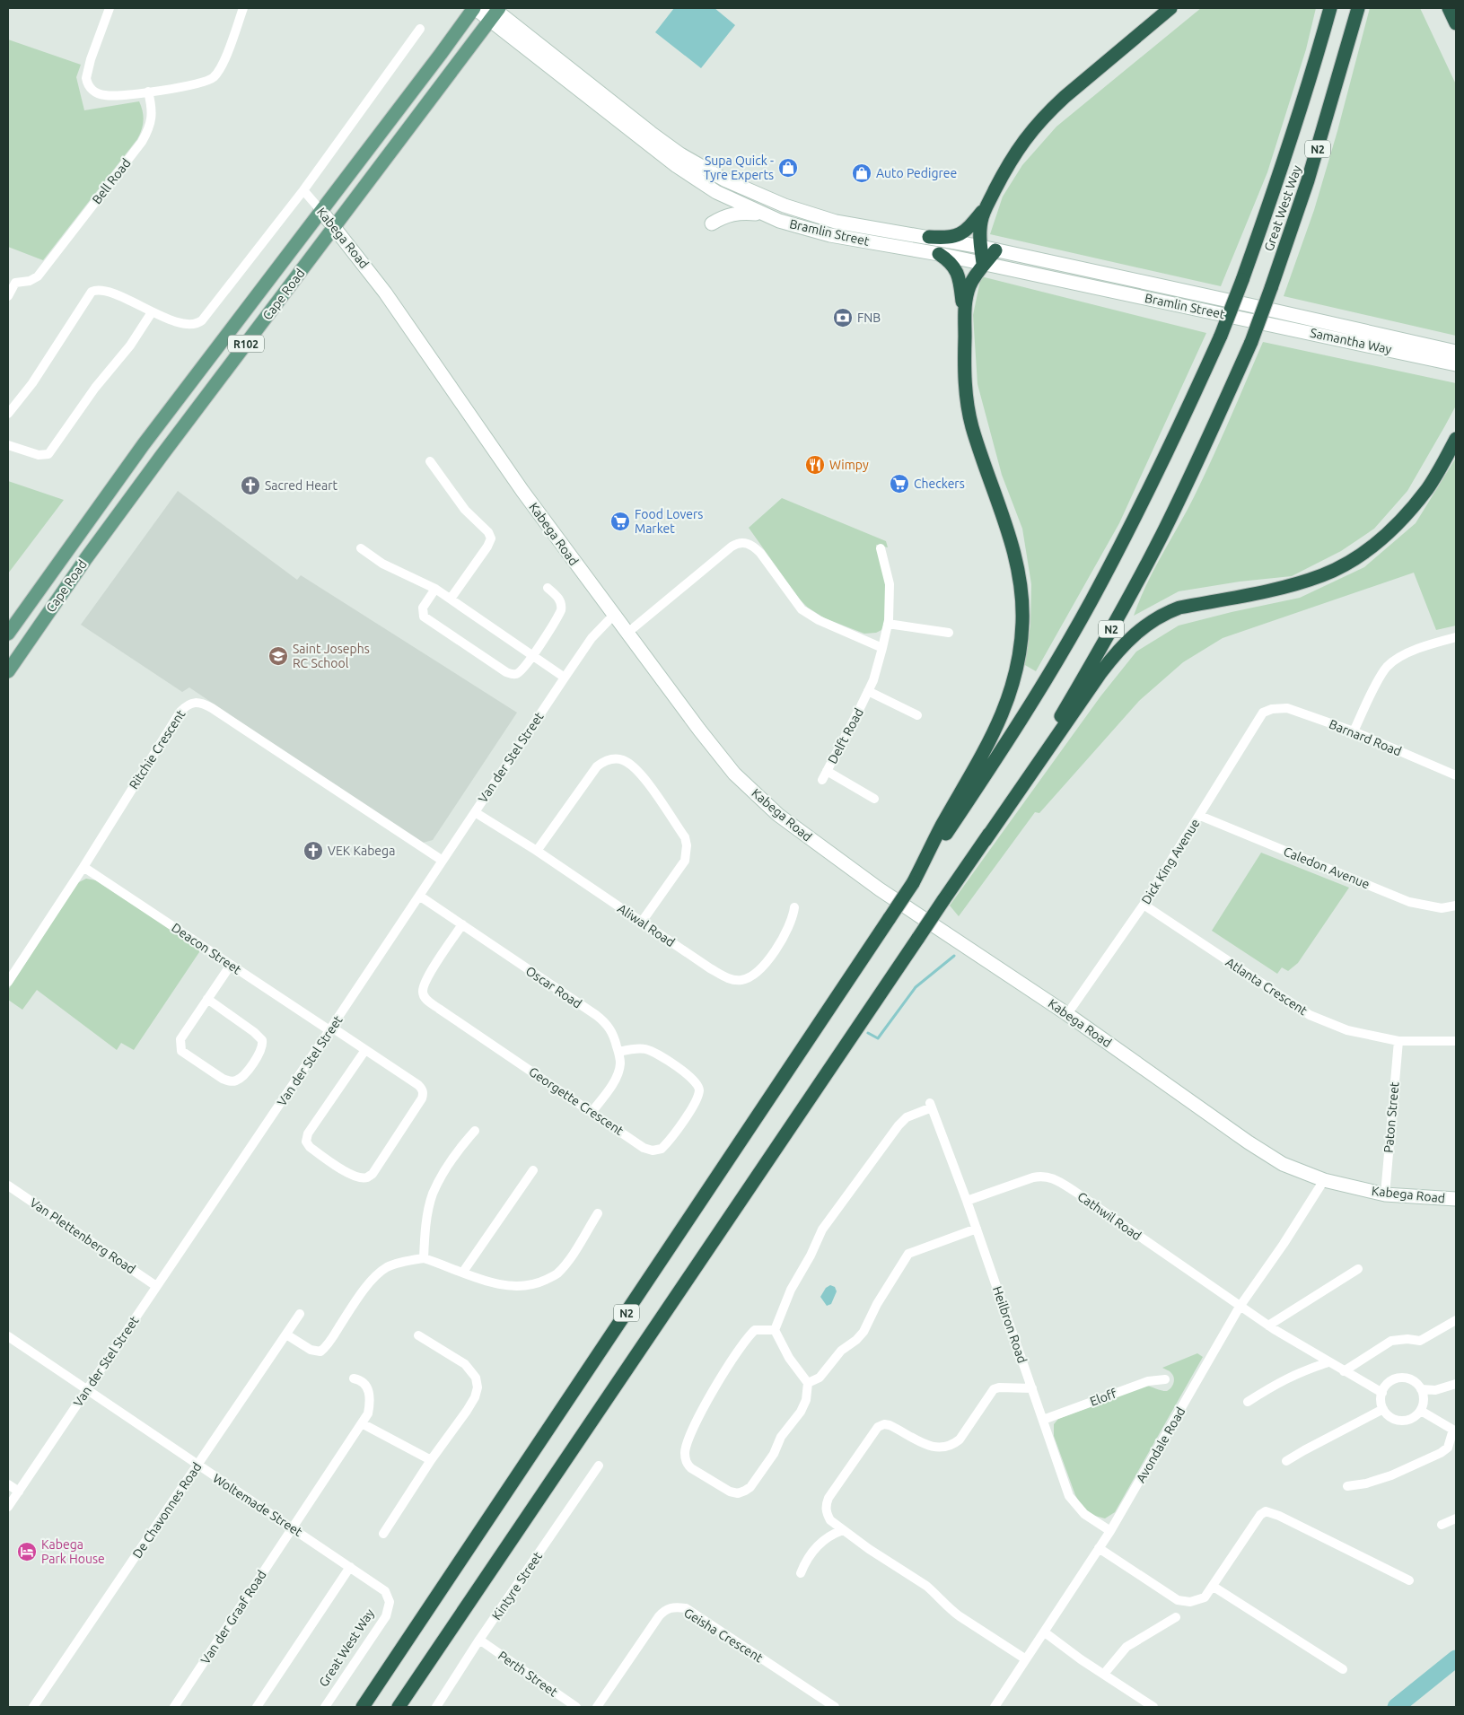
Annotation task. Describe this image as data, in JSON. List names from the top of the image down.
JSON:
{
  "streets": {
    "highway": ["N2", "Great West Way"],
    "main road": [
      "Bramlin Street",
      "Kabega Road",
      "Cape Road",
      "Samantha Way",
      "R102"
    ],
    "street": [
      "Bell Road",
      "Delft Road",
      "Barnard Road",
      "Ritchie Crescent",
      "Van der Stel Street",
      "Dick King Avenue",
      "Caledon Avenue",
      "Aliwal Road",
      "Deacon Street",
      "Atlanta Crescent",
      "Oscar Road",
      "Georgette Crescent",
      "Paton Street",
      "Cathwil Road",
      "Van Plettenberg Road",
      "Heilbron Road",
      "Eloff",
      "Avondale Road",
      "Woltemade Street",
      "De Chavonnes Road",
      "Kintyre Street",
      "Van der Graaf Road",
      "Geisha Crescent",
      "Perth Street"
    ]
  },
  "crossings": [
    ["N2", "Great West Way"],
    ["Great West Way", "Woltemade Street"],
    ["Bramlin Street", "Cape Road"],
    ["Bramlin Street", "Samantha Way"],
    ["Kabega Road", "Cape Road"],
    ["Kabega Road", "Van der Stel Street"],
    ["Kabega Road", "Dick King Avenue"],
    ["Kabega Road", "Paton Street"],
    ["Kabega Road", "Avondale Road"],
    ["Barnard Road", "Dick King Avenue"],
    ["Ritchie Crescent", "Van der Stel Street"],
    ["Ritchie Crescent", "Deacon Street"],
    ["Van der Stel Street", "Aliwal Road"],
    ["Van der Stel Street", "Deacon Street"],
    ["Van der Stel Street", "Oscar Road"],
    ["Van der Stel Street", "Van Plettenberg Road"],
    ["Van der Stel Street", "Woltemade Street"],
    ["Dick King Avenue", "Caledon Avenue"],
    ["Dick King Avenue", "Atlanta Crescent"],
    ["Atlanta Crescent", "Paton Street"],
    ["Oscar Road", "Georgette Crescent"],
    ["Cathwil Road", "Heilbron Road"],
    ["Cathwil Road", "Avondale Road"],
    ["Heilbron Road", "Eloff"],
    ["Heilbron Road", "Avondale Road"],
    ["Woltemade Street", "De Chavonnes Road"],
    ["Woltemade Street", "Van der Graaf Road"],
    ["Kintyre Street", "Perth Street"]
  ],
  "places": {
    "shop": ["Supa Quick - Tyre Experts", "Auto Pedigree"],
    "bank": ["FNB"],
    "restaurant": ["Wimpy"],
    "supermarket": ["Checkers", "Food Lovers Market"],
    "church": ["Sacred Heart", "VEK Kabega"],
    "school or university": ["Saint Josephs RC School"],
    "hotel": ["Kabega Park House"]
  }
}
